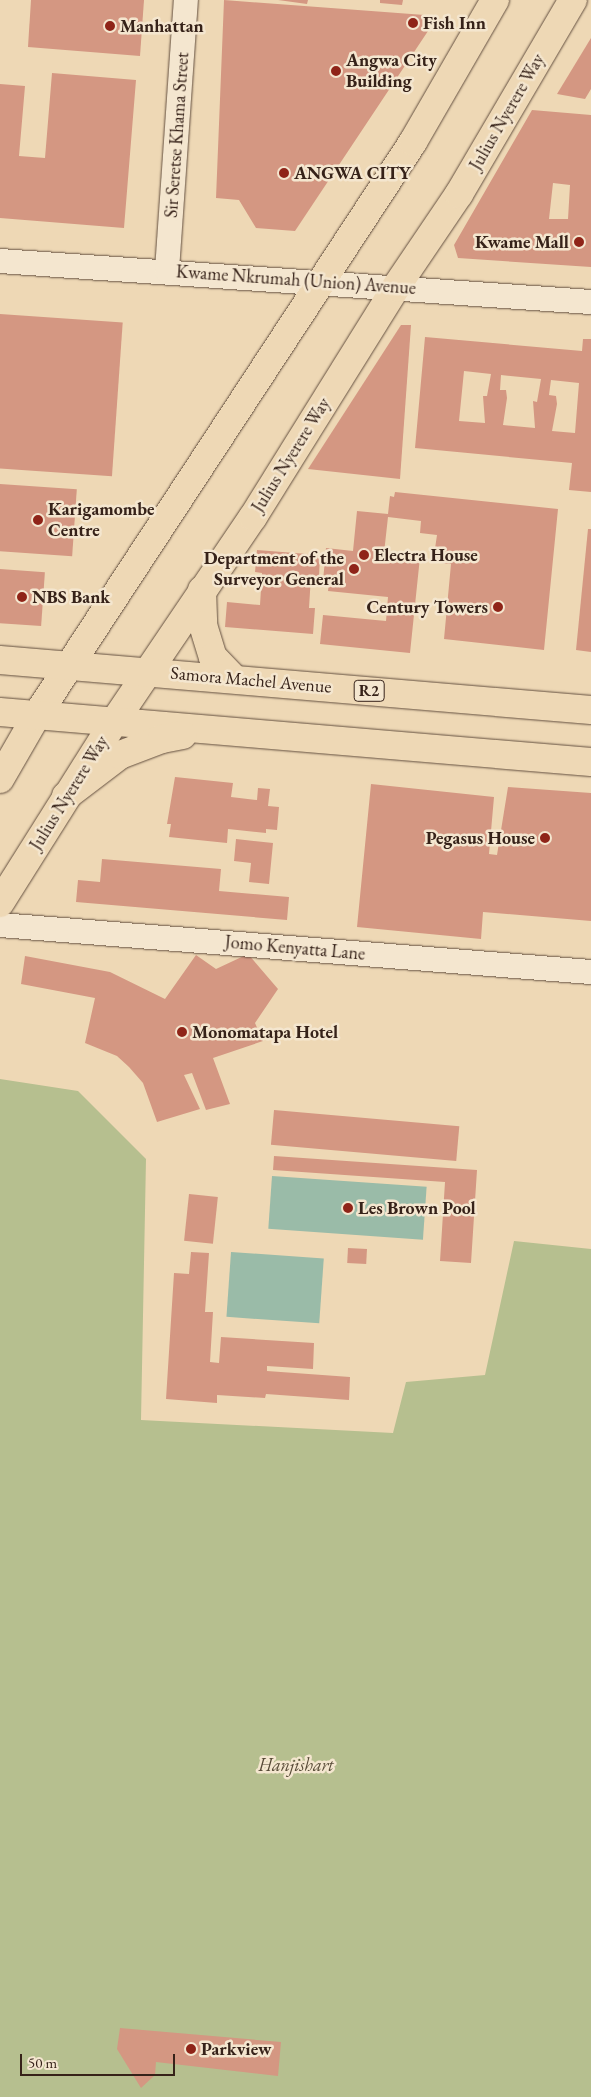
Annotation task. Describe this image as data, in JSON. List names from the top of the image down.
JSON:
{
  "streets": {
    "main road": ["Julius Nyerere Way", "Samora Machel Avenue", "R2"],
    "street": ["Sir Seretse Khama Street", "Kwame Nkrumah (Union) Avenue", "Jomo Kenyatta Lane"]
  },
  "crossings": [
    ["Julius Nyerere Way", "Kwame Nkrumah (Union) Avenue"],
    ["Julius Nyerere Way", "Samora Machel Avenue"],
    ["Sir Seretse Khama Street", "Kwame Nkrumah (Union) Avenue"]
  ],
  "parks": ["Hanjishart"],
  "places": [
    "Fish Inn",
    "Manhattan",
    "Angwa City Building",
    "ANGWA CITY",
    "Kwame Mall",
    "Karigamombe Centre",
    "Electra House",
    "Department of the Surveyor General",
    "NBS Bank",
    "Century Towers",
    "Pegasus House",
    "Monomatapa Hotel",
    "Les Brown Pool",
    "Parkview"
  ],
  "scale_bar": "50 m"
}
